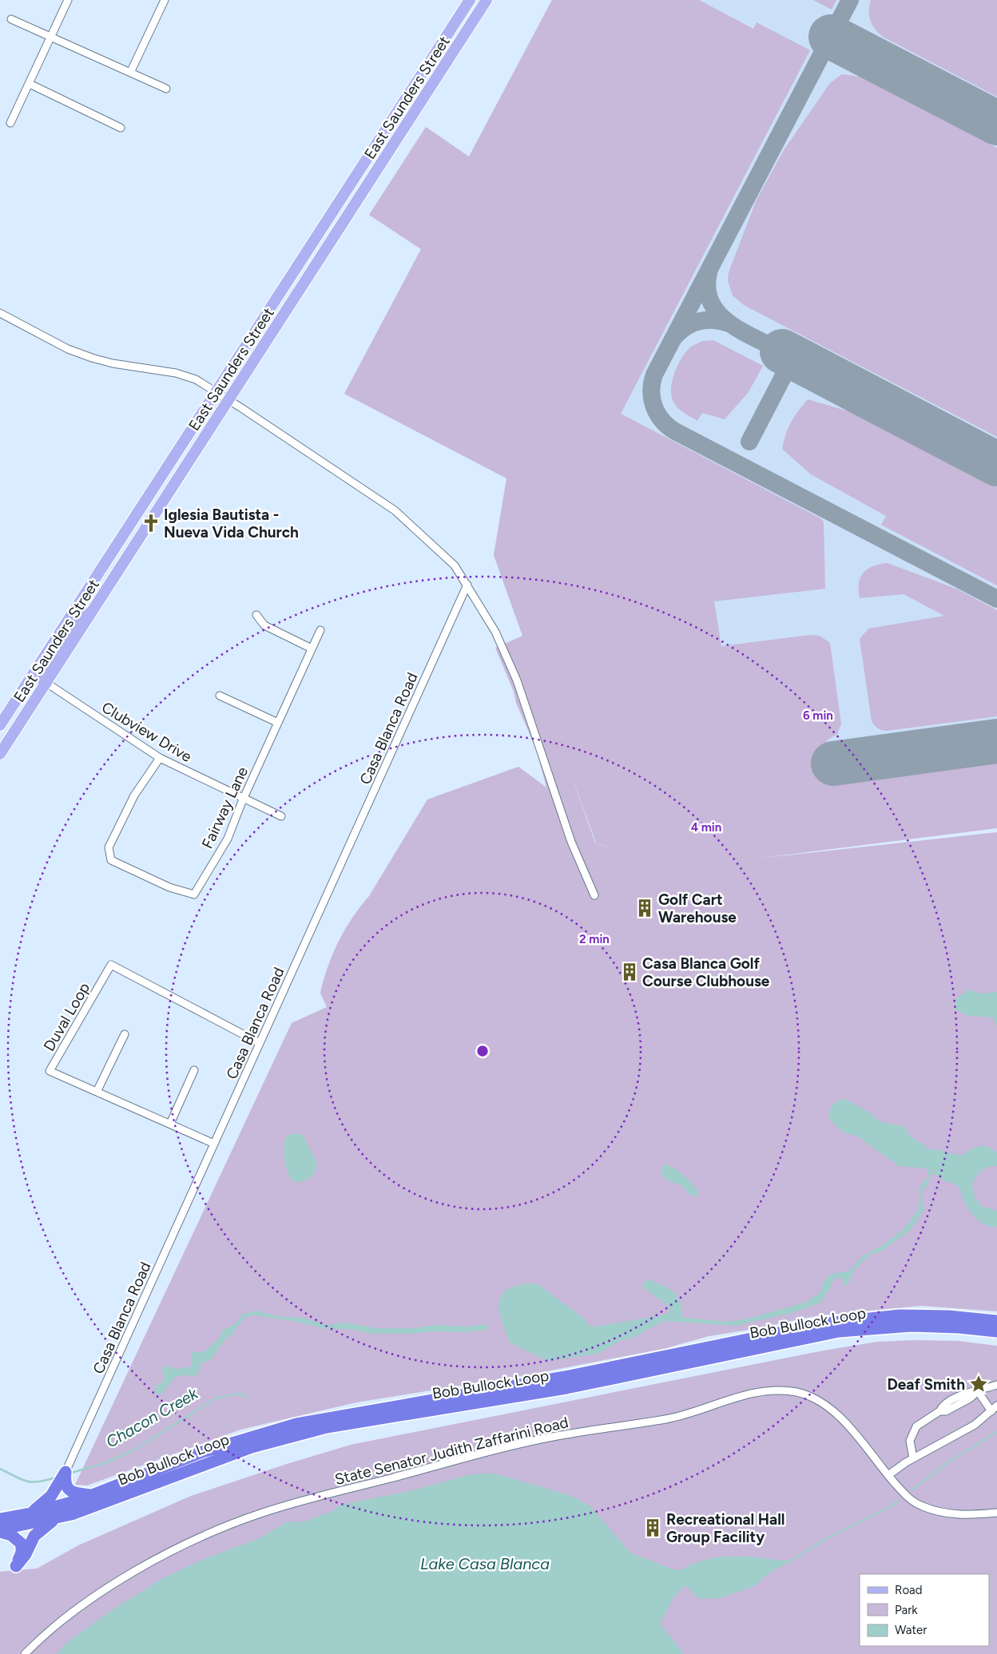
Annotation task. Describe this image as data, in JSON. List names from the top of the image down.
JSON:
{
  "streets": {
    "highway": ["Bob Bullock Loop"],
    "main road": ["East Saunders Street"],
    "street": [
      "Casa Blanca Road",
      "Clubview Drive",
      "Fairway Lane",
      "Duval Loop",
      "State Senator Judith Zaffarini Road"
    ]
  },
  "crossings": [
    ["East Saunders Street", "Clubview Drive"],
    ["Casa Blanca Road", "Duval Loop"],
    ["Clubview Drive", "Fairway Lane"]
  ],
  "water": ["Chacon Creek", "Lake Casa Blanca"],
  "places": {
    "church": ["Iglesia Bautista - Nueva Vida Church"],
    "building": ["Golf Cart Warehouse", "Casa Blanca Golf Course Clubhouse", "Recreational Hall Group Facility"],
    "place": ["Deaf Smith"]
  },
  "legend": ["Road", "Park", "Water"],
  "rings": ["6 min", "4 min", "2 min"]
}
